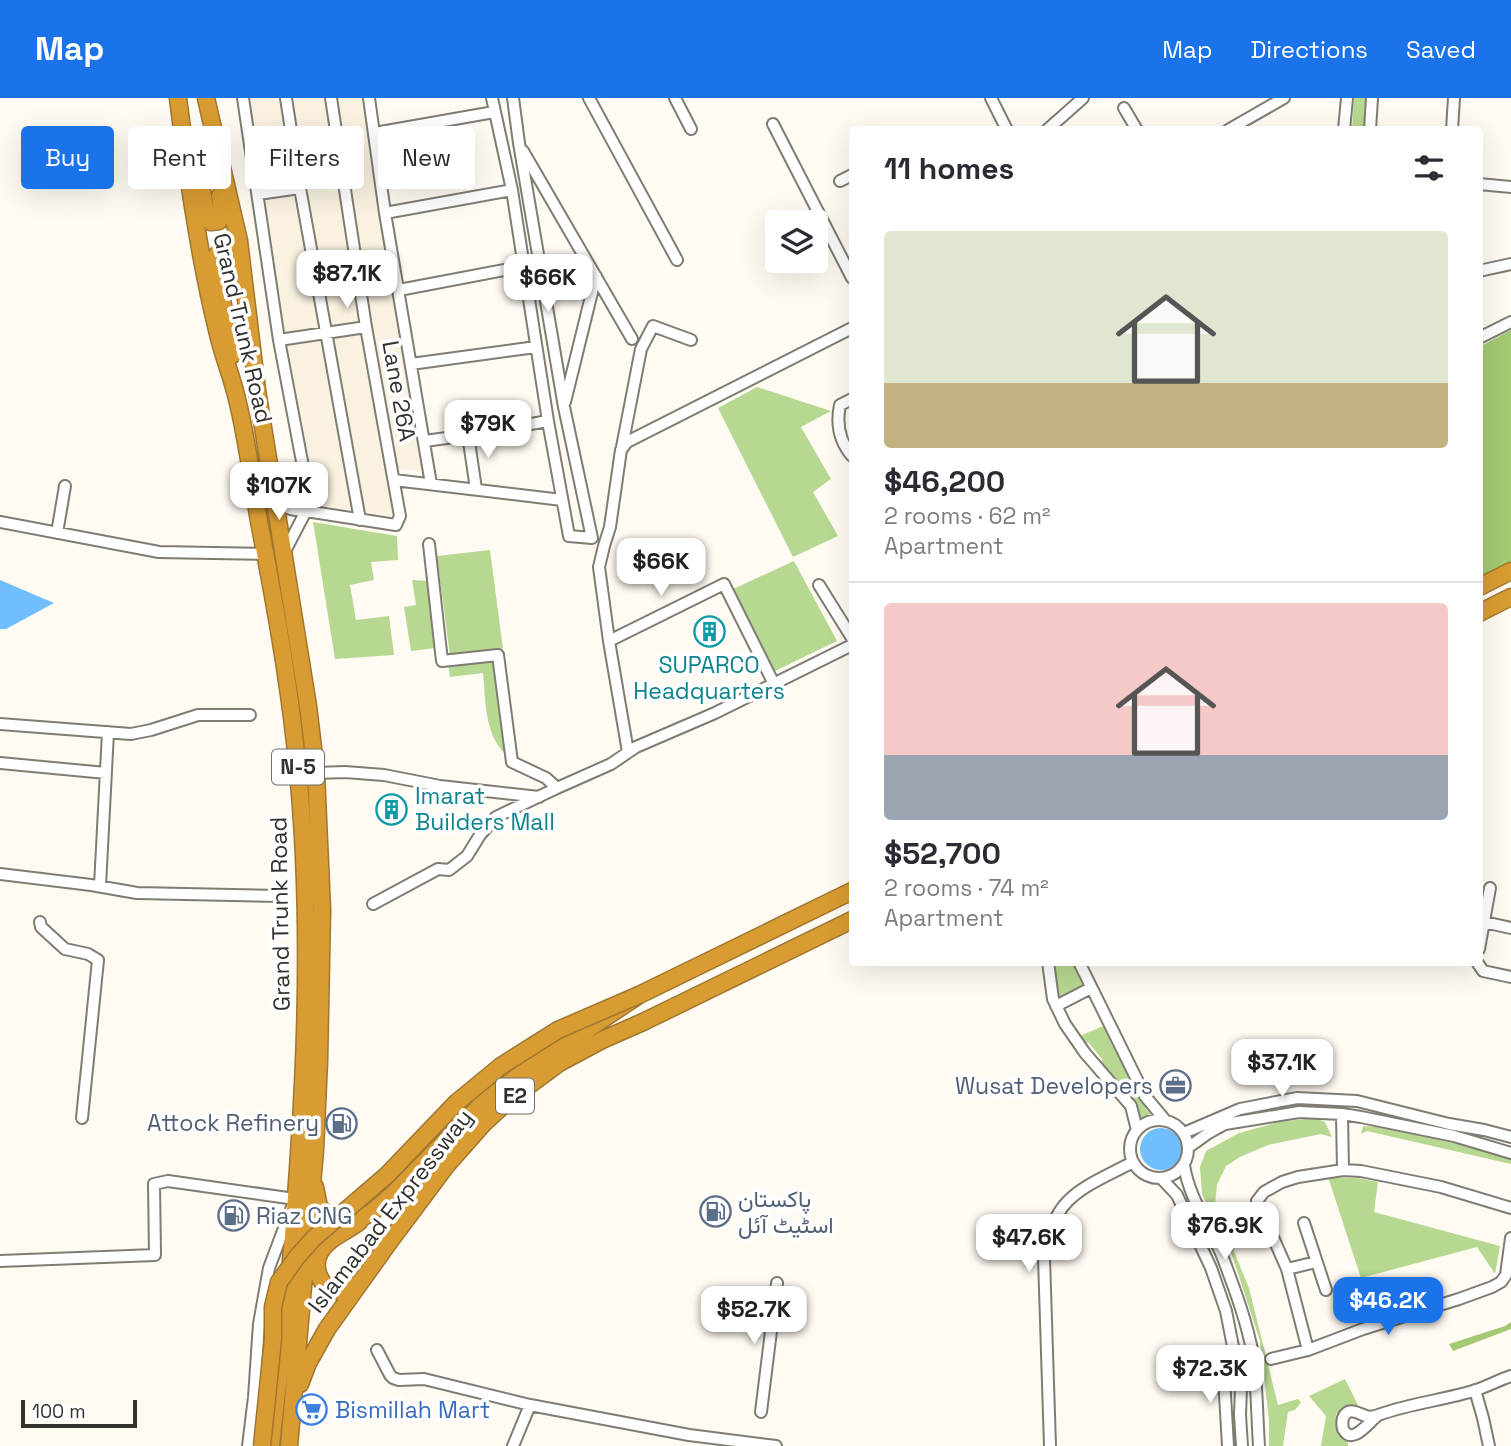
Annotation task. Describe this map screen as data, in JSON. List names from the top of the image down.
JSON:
{
  "streets": {
    "highway": [
      "Grand Trunk Road",
      "N-5",
      "E2",
      "Islamabad Expressway"
    ],
    "street": ["Lane 26A"]
  },
  "crossings": [
    ["Grand Trunk Road", "Islamabad Expressway"]
  ],
  "places": {
    "building": ["SUPARCO Headquarters", "Imarat Builders Mall"],
    "office": ["Wusat Developers"],
    "fuel station": ["Attock Refinery", "پاکستان اسٹیٹ آئل", "Riaz CNG"],
    "supermarket": ["Bismillah Mart"]
  },
  "scale_bar": "100 m",
  "page": {
    "header": "Map",
    "nav": ["Map", "Directions", "Saved"],
    "chip": [
      "Buy",
      "Rent",
      "Filters",
      "New"
    ],
    "heading": "11 homes",
    "list": [
      {
        "name": "$46,200",
        "note": "2 rooms · 62 m² · Apartment"
      },
      {
        "name": "$52,700",
        "note": "2 rooms · 74 m² · Apartment"
      }
    ],
    "price": [
      "$87.1K",
      "$66K",
      "$79K",
      "$107K",
      "$66K",
      "$37.1K",
      "$76.9K",
      "$47.6K",
      "$46.2K",
      "$52.7K",
      "$72.3K"
    ],
    "scale": "100 m"
  }
}
